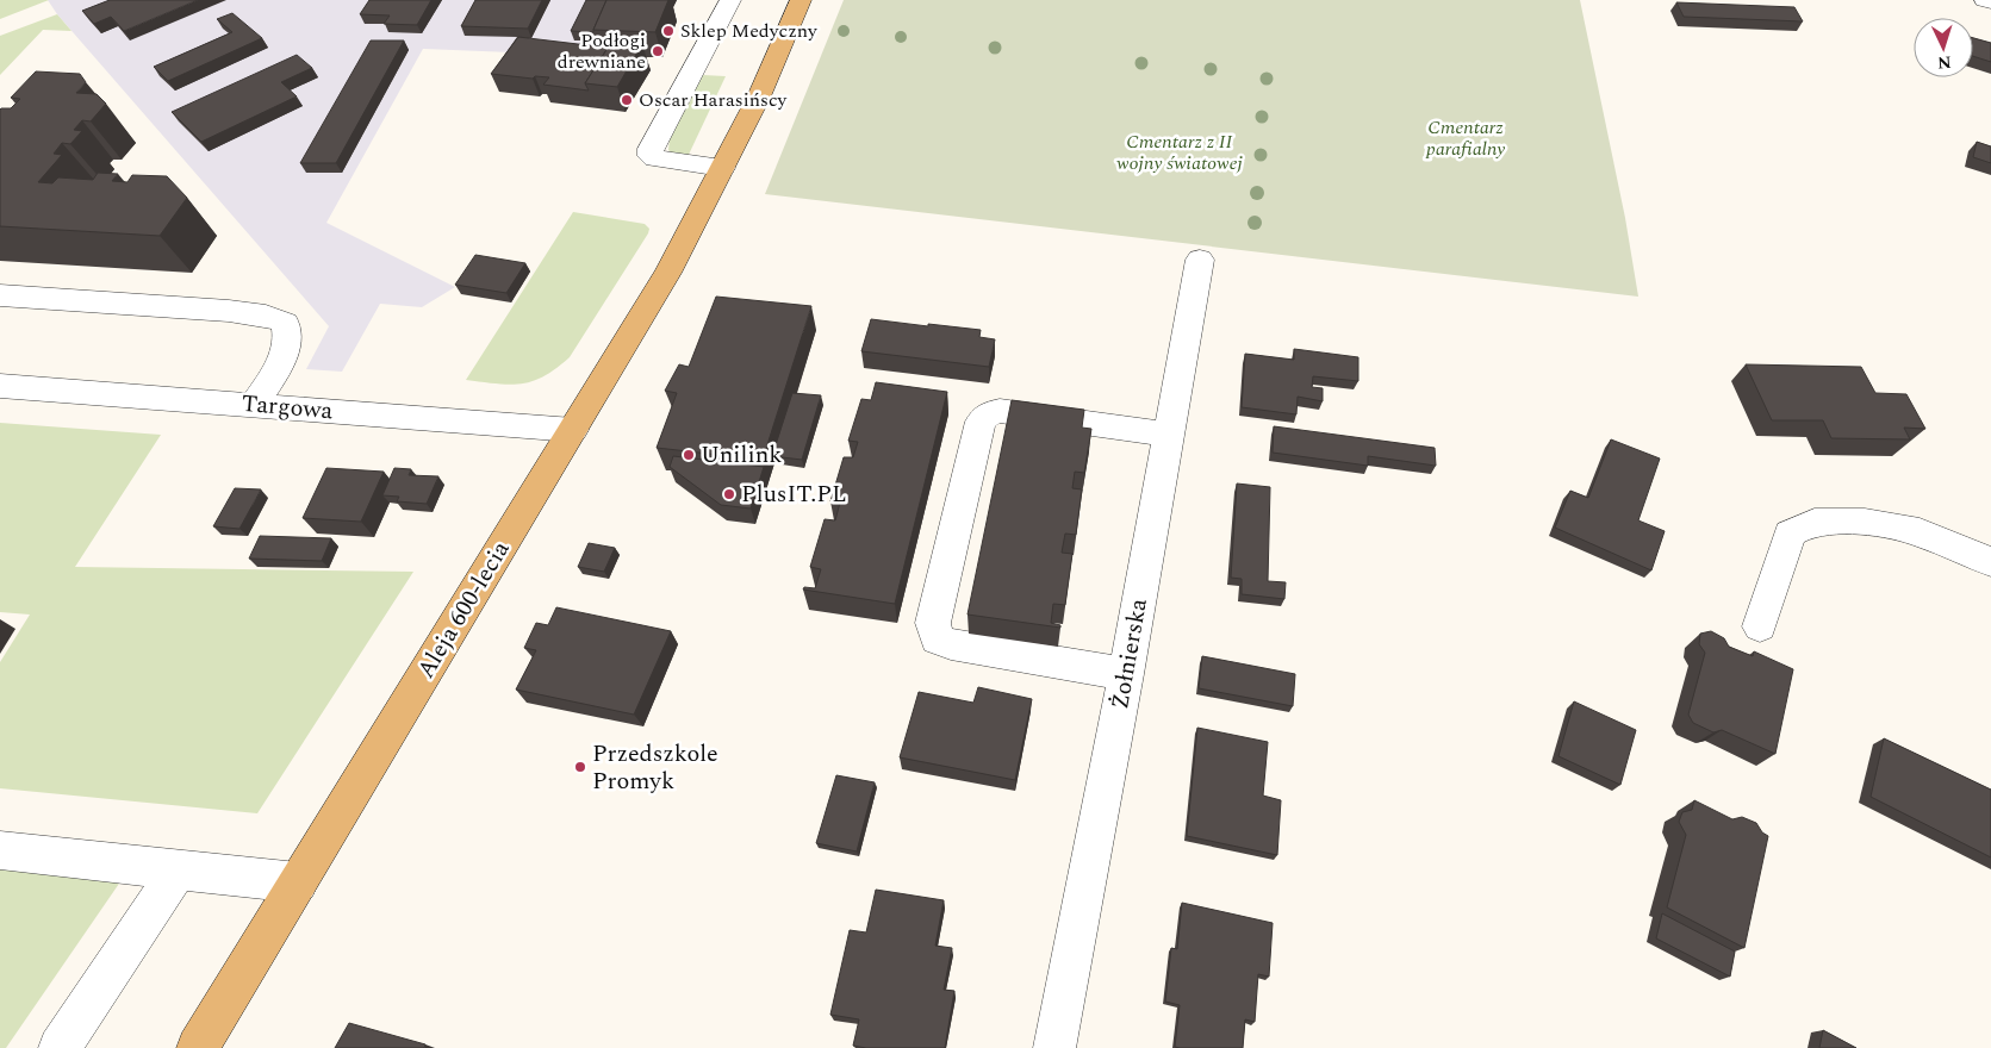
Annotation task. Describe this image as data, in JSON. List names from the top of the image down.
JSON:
{
  "streets": {
    "main road": ["Aleja 600-lecia"],
    "street": ["Targowa", "Żołnierska"]
  },
  "crossings": [
    ["Targowa", "Aleja 600-lecia"]
  ],
  "parks": ["Cmentarz parafialny", "Cmentarz z II wojny światowej"],
  "places": [
    "Sklep Medyczny",
    "Podłogi drewniane",
    "Oscar Harasińscy",
    "Unilink",
    "PlusIT.PL",
    "Przedszkole Promyk"
  ],
  "north": "bottom"
}
